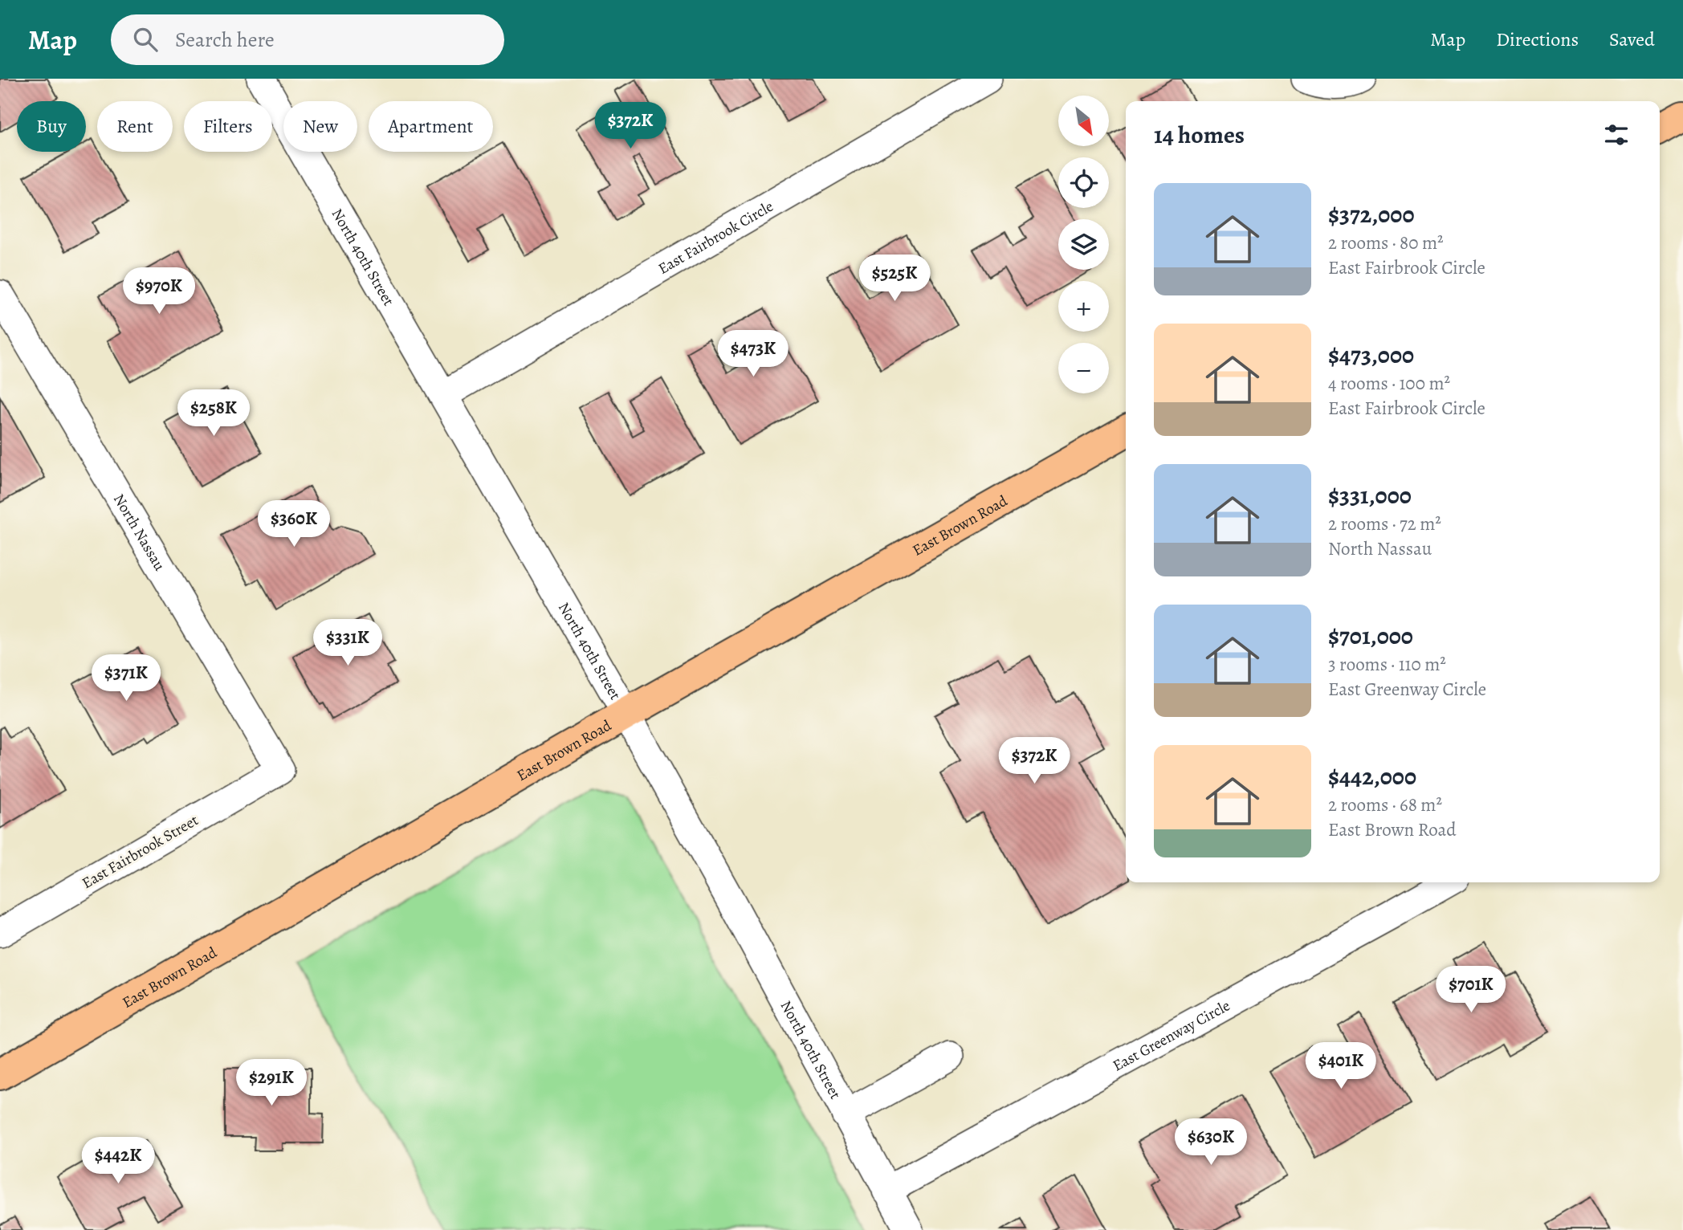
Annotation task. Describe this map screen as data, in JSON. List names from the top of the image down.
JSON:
{
  "streets": {
    "main road": ["East Brown Road"],
    "street": [
      "East Fairbrook Circle",
      "North 40th Street",
      "North Nassau",
      "East Fairbrook Street",
      "East Greenway Circle"
    ]
  },
  "crossings": [
    ["East Fairbrook Circle", "North 40th Street"],
    ["North 40th Street", "East Brown Road"],
    ["North 40th Street", "East Greenway Circle"],
    ["North Nassau", "East Fairbrook Street"]
  ],
  "north": "bottom right",
  "page": {
    "header": "Map",
    "search": "Search here",
    "nav": ["Map", "Directions", "Saved"],
    "map_buttons": ["+", "−"],
    "chip": [
      "Buy",
      "Rent",
      "Filters",
      "New",
      "Apartment"
    ],
    "heading": "14 homes",
    "price": [
      "$372K",
      "$525K",
      "$970K",
      "$473K",
      "$258K",
      "$360K",
      "$331K",
      "$371K",
      "$372K",
      "$701K",
      "$401K",
      "$291K",
      "$630K",
      "$442K"
    ],
    "list": [
      {
        "name": "$372,000",
        "note": "2 rooms · 80 m² · East Fairbrook Circle"
      },
      {
        "name": "$473,000",
        "note": "4 rooms · 100 m² · East Fairbrook Circle"
      },
      {
        "name": "$331,000",
        "note": "2 rooms · 72 m² · North Nassau"
      },
      {
        "name": "$701,000",
        "note": "3 rooms · 110 m² · East Greenway Circle"
      },
      {
        "name": "$442,000",
        "note": "2 rooms · 68 m² · East Brown Road"
      }
    ]
  }
}
